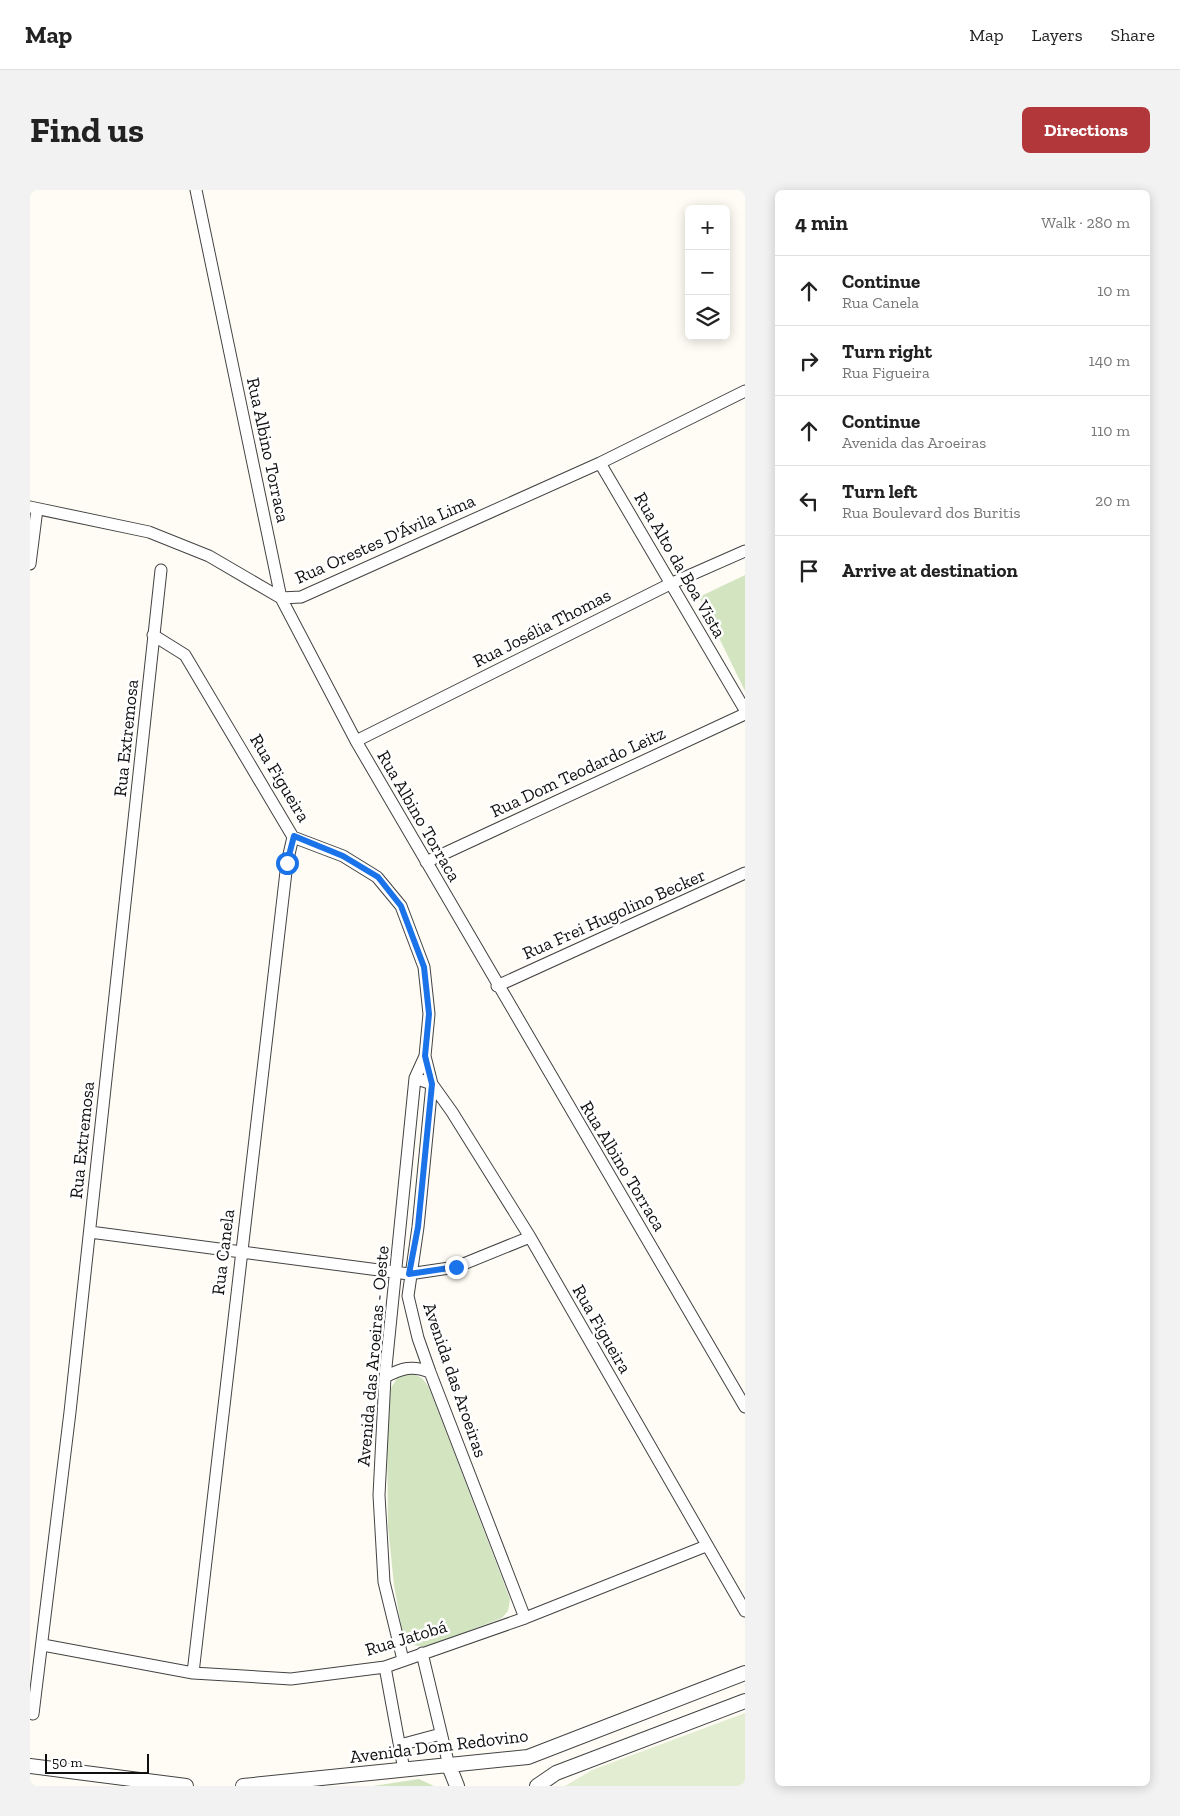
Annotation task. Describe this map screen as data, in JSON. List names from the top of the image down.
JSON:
{
  "streets": {
    "street": [
      "Rua Albino Torraca",
      "Rua Orestes D'Ávila Lima",
      "Rua Alto da Boa Vista",
      "Rua Josélia Thomas",
      "Rua Extremosa",
      "Rua Dom Teodardo Leitz",
      "Rua Figueira",
      "Rua Frei Hugolino Becker",
      "Rua Canela",
      "Avenida das Aroeiras - Oeste",
      "Avenida das Aroeiras",
      "Rua Jatobá",
      "Avenida Dom Redovino"
    ]
  },
  "crossings": [
    ["Rua Albino Torraca", "Rua Orestes D'Ávila Lima"],
    ["Rua Albino Torraca", "Rua Josélia Thomas"],
    ["Rua Albino Torraca", "Rua Dom Teodardo Leitz"],
    ["Rua Albino Torraca", "Rua Frei Hugolino Becker"],
    ["Rua Orestes D'Ávila Lima", "Rua Alto da Boa Vista"],
    ["Rua Alto da Boa Vista", "Rua Josélia Thomas"],
    ["Rua Alto da Boa Vista", "Rua Dom Teodardo Leitz"],
    ["Rua Extremosa", "Rua Figueira"],
    ["Rua Extremosa", "Rua Jatobá"],
    ["Rua Figueira", "Rua Canela"],
    ["Rua Figueira", "Avenida das Aroeiras - Oeste"],
    ["Rua Figueira", "Avenida das Aroeiras"],
    ["Rua Figueira", "Rua Jatobá"],
    ["Rua Canela", "Rua Jatobá"],
    ["Avenida das Aroeiras - Oeste", "Avenida das Aroeiras"],
    ["Avenida das Aroeiras - Oeste", "Rua Jatobá"],
    ["Avenida das Aroeiras", "Rua Jatobá"]
  ],
  "scale_bar": "50 m",
  "page": {
    "header": "Map",
    "nav": ["Map", "Layers", "Share"],
    "buttons": "Directions",
    "title": "Find us",
    "heading": ["4 min", "Walk · 280 m"],
    "map_buttons": ["+", "−"],
    "list": [
      ["Continue", "Rua Canela", "10 m"],
      ["Turn right", "Rua Figueira", "140 m"],
      ["Continue", "Avenida das Aroeiras", "110 m"],
      ["Turn left", "Rua Boulevard dos Buritis", "20 m"],
      "Arrive at destination"
    ],
    "scale": "50 m"
  }
}
